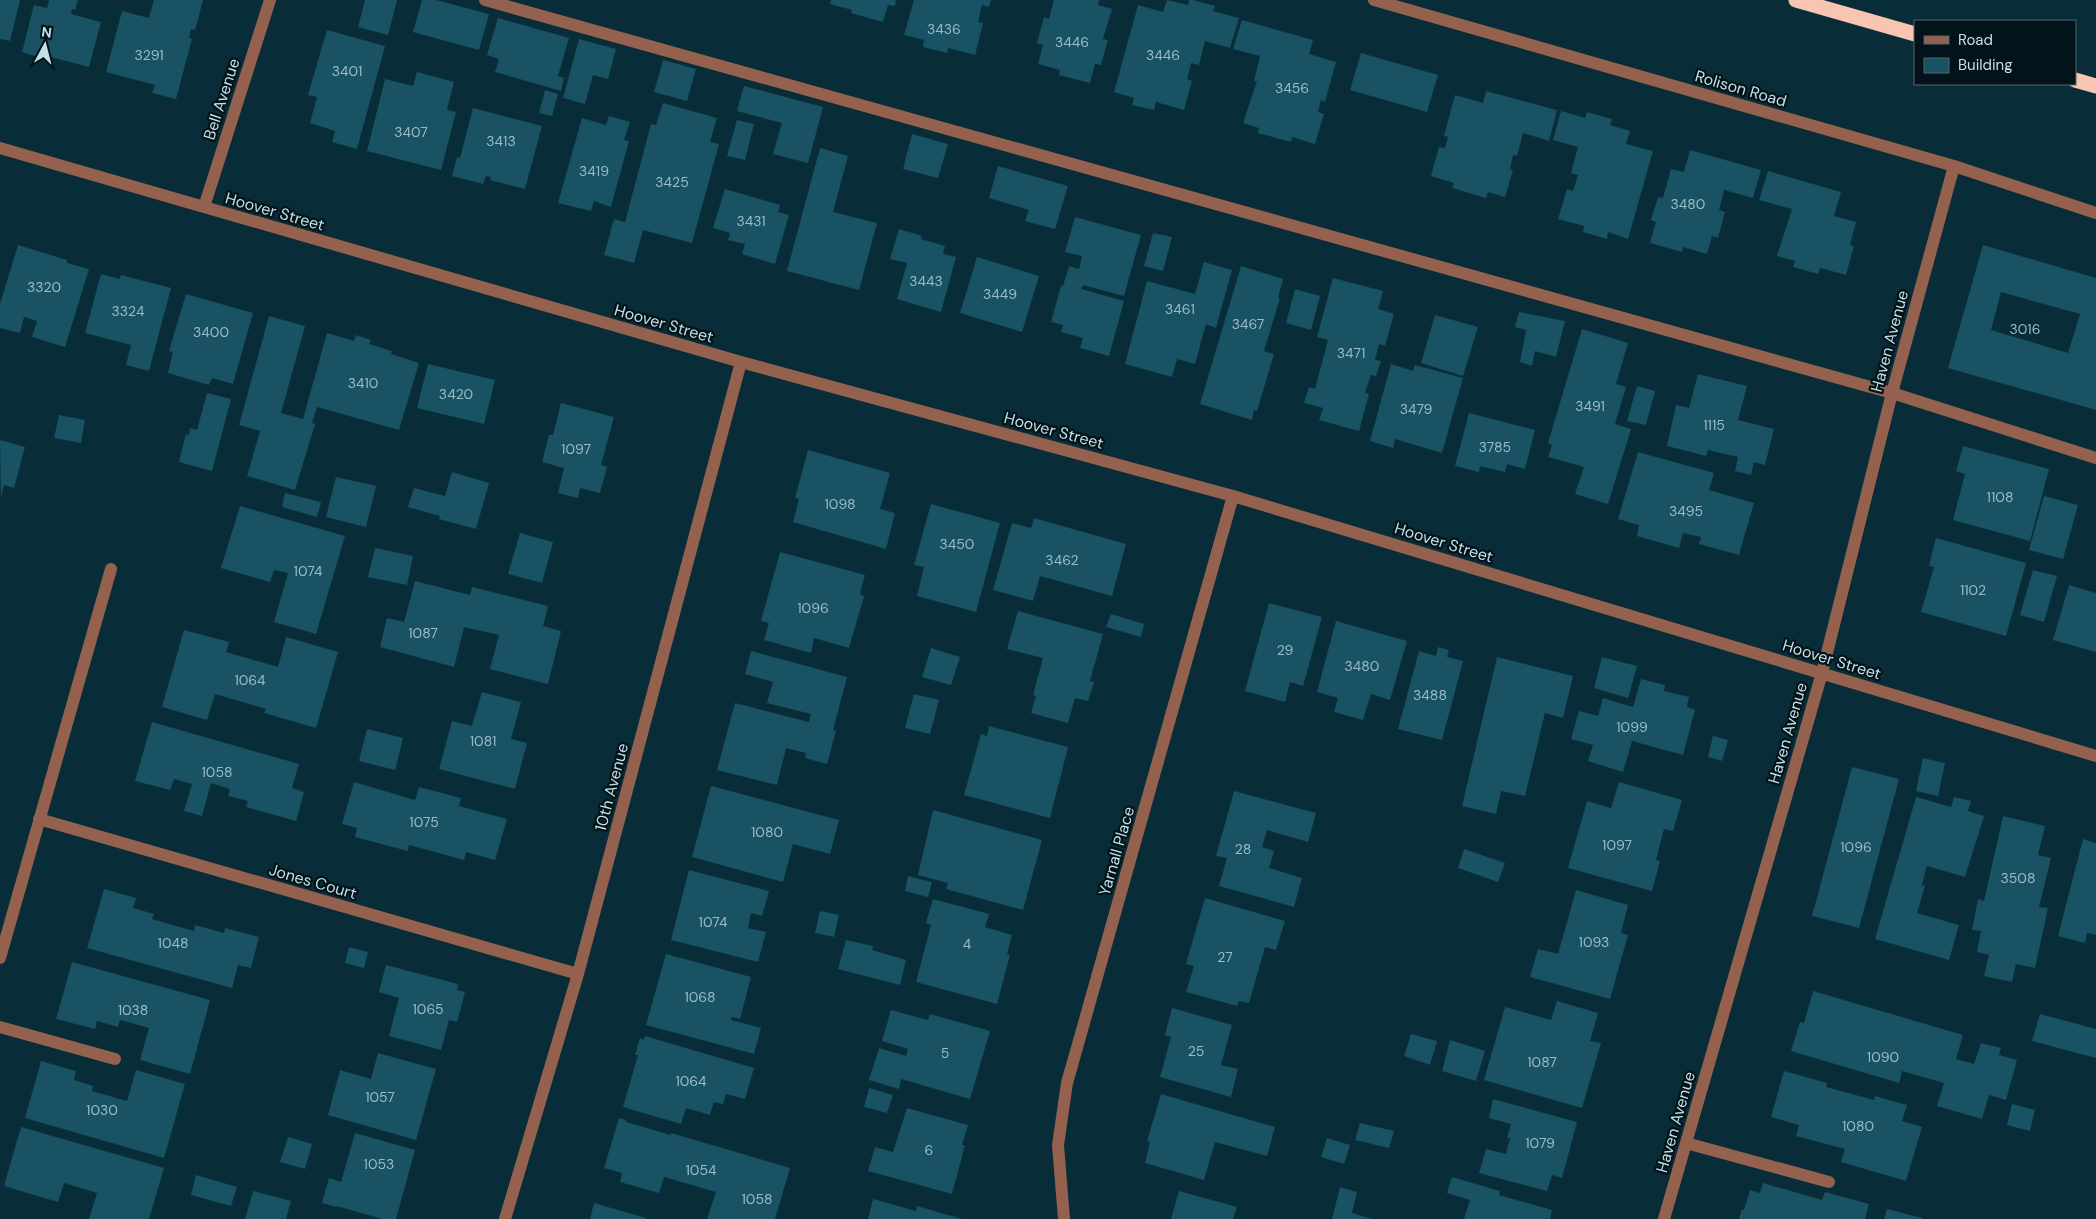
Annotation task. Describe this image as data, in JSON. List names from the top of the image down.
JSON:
{
  "streets": {
    "street": [
      "Rolison Road",
      "Bell Avenue",
      "Hoover Street",
      "Haven Avenue",
      "10th Avenue",
      "Yarnall Place",
      "Jones Court"
    ]
  },
  "crossings": [
    ["Rolison Road", "Haven Avenue"],
    ["Bell Avenue", "Hoover Street"],
    ["Hoover Street", "Haven Avenue"],
    ["Hoover Street", "10th Avenue"],
    ["Hoover Street", "Yarnall Place"],
    ["10th Avenue", "Jones Court"]
  ],
  "house_numbers": [
    "3436",
    "3446",
    "3291",
    "3446",
    "3401",
    "3456",
    "3407",
    "3413",
    "3419",
    "3425",
    "3480",
    "3431",
    "3443",
    "3320",
    "3449",
    "3461",
    "3324",
    "3467",
    "3016",
    "3400",
    "3471",
    "3410",
    "3420",
    "3491",
    "3479",
    "1115",
    "3785",
    "1097",
    "1108",
    "1098",
    "3495",
    "3450",
    "3462",
    "1074",
    "1102",
    "1096",
    "1087",
    "29",
    "3480",
    "1064",
    "3488",
    "1099",
    "1081",
    "1058",
    "1075",
    "1080",
    "1097",
    "1096",
    "28",
    "3508",
    "1074",
    "1093",
    "1048",
    "4",
    "27",
    "1068",
    "1065",
    "1038",
    "25",
    "5",
    "1090",
    "1087",
    "1064",
    "1057",
    "1030",
    "1080",
    "1079",
    "6",
    "1053",
    "1054",
    "1058"
  ],
  "legend": ["Road", "Building"],
  "north": "top"
}
